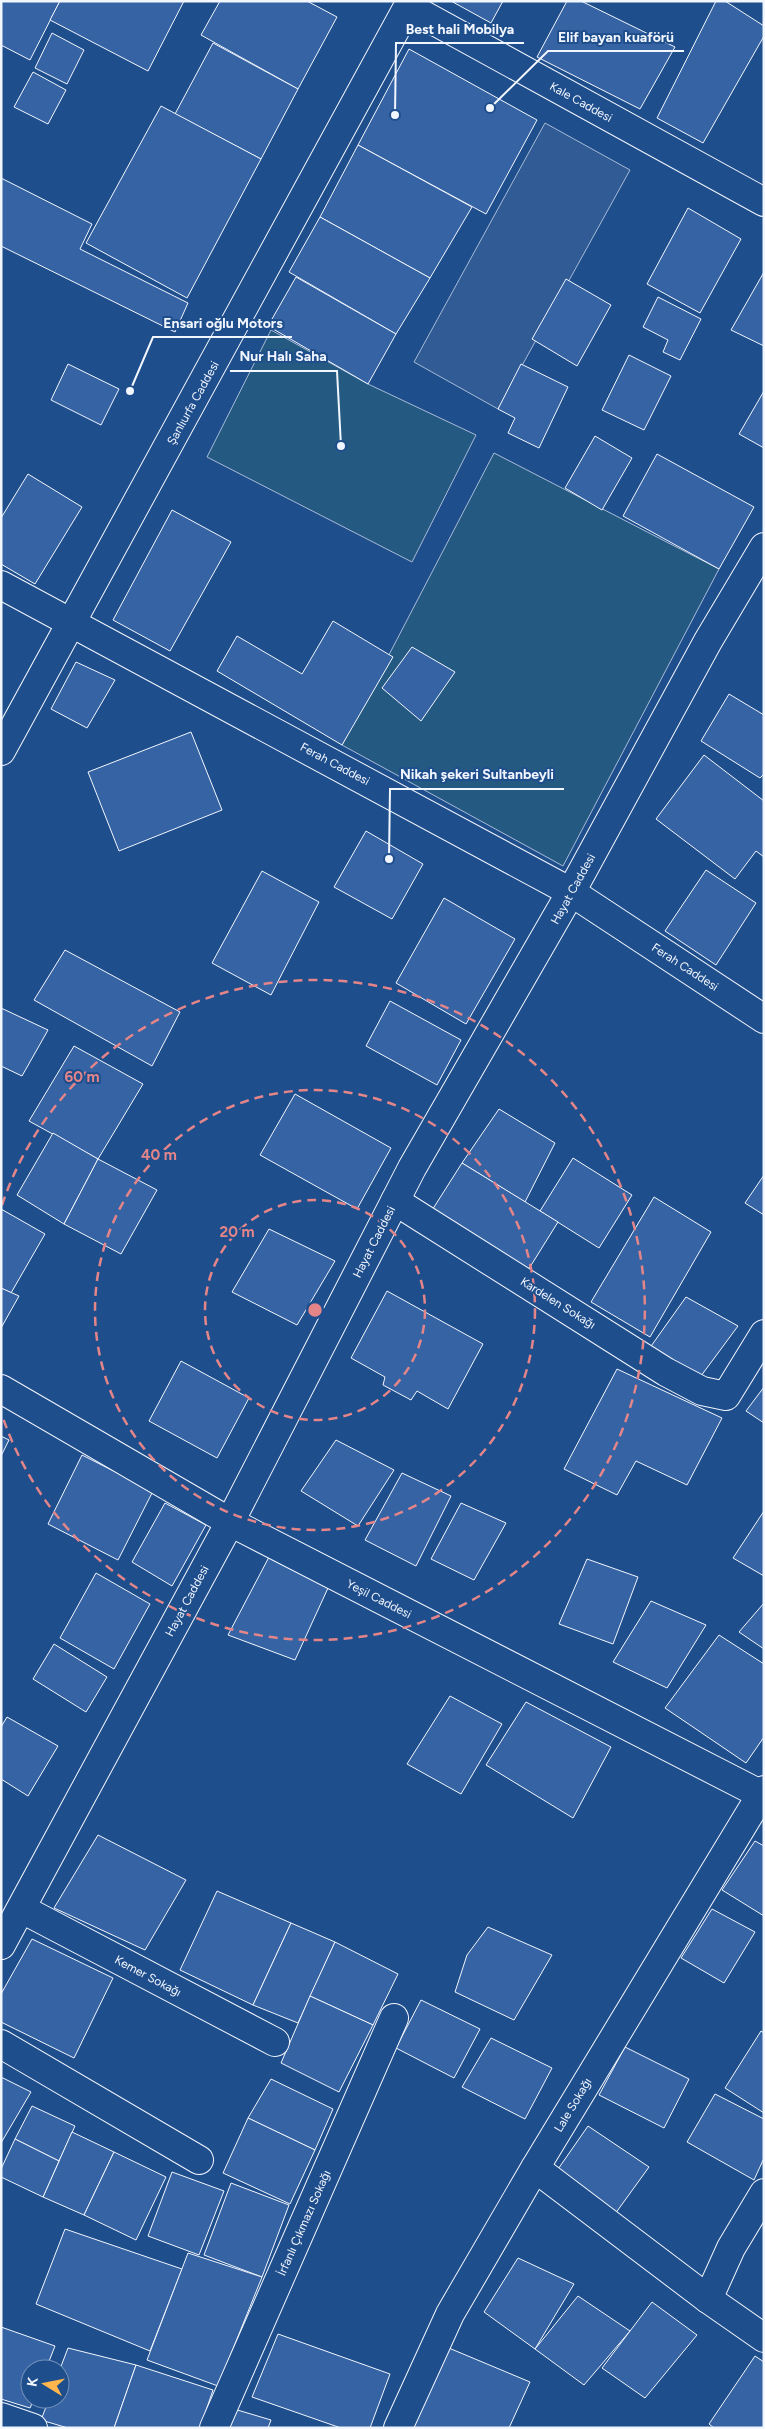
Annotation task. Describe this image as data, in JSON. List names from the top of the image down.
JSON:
{
  "streets": {
    "street": [
      "Kale Caddesi",
      "Şanlıurfa Caddesi",
      "Ferah Caddesi",
      "Hayat Caddesi",
      "Kardelen Sokağı",
      "Yeşil Caddesi",
      "Kemer Sokağı",
      "Lale Sokağı",
      "İrfanlı Çıkmazı Sokağı"
    ]
  },
  "crossings": [
    ["Kale Caddesi", "Şanlıurfa Caddesi"],
    ["Şanlıurfa Caddesi", "Ferah Caddesi"],
    ["Ferah Caddesi", "Hayat Caddesi"],
    ["Hayat Caddesi", "Kardelen Sokağı"],
    ["Hayat Caddesi", "Yeşil Caddesi"],
    ["Hayat Caddesi", "Kemer Sokağı"],
    ["Yeşil Caddesi", "Lale Sokağı"]
  ],
  "places": [
    "Elif bayan kuaförü",
    "Best hali Mobilya",
    "Ensari oğlu Motors",
    "Nur Halı Saha",
    "Nikah şekeri Sultanbeyli"
  ],
  "north": "left",
  "rings": ["60 m", "40 m", "20 m"]
}
